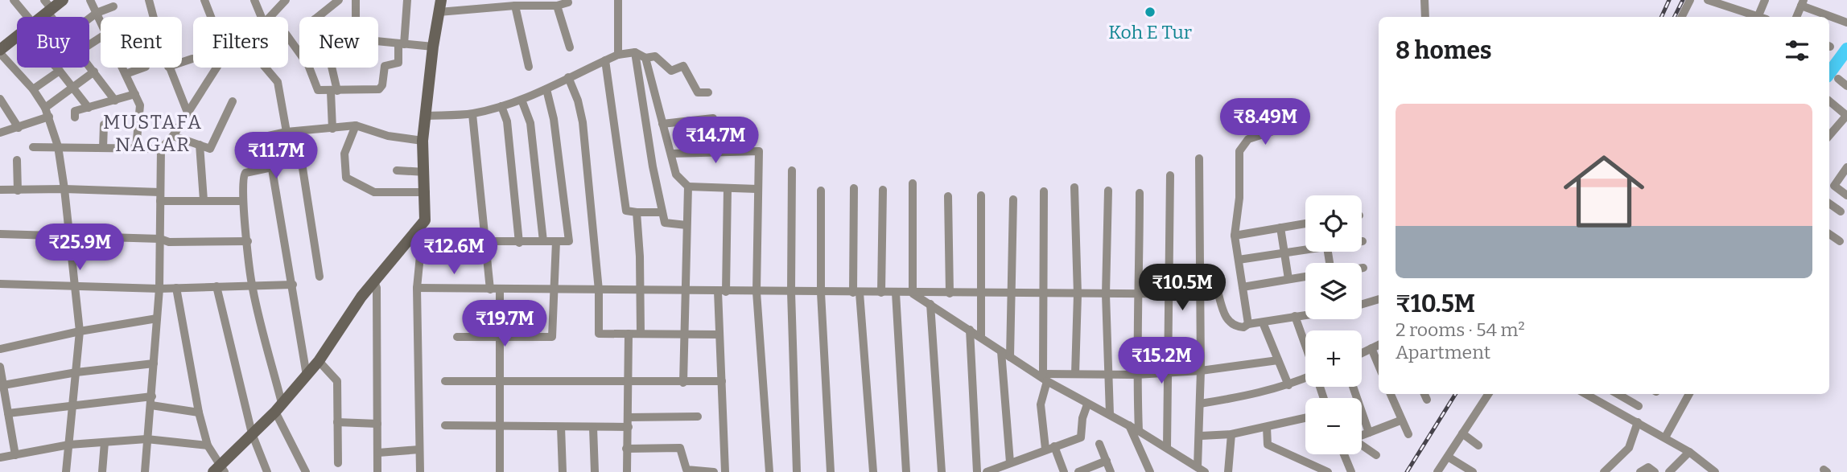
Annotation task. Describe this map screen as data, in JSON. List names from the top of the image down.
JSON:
{
  "districts": ["MUSTAFA NAGAR"],
  "places": ["Koh E Tur"],
  "page": {
    "chip": [
      "Buy",
      "Rent",
      "Filters",
      "New"
    ],
    "heading": "8 homes",
    "list": [
      {
        "name": "₹10.5M",
        "note": "2 rooms · 54 m² · Apartment"
      }
    ],
    "price": [
      "₹8.49M",
      "₹14.7M",
      "₹11.7M",
      "₹25.9M",
      "₹12.6M",
      "₹10.5M",
      "₹19.7M",
      "₹15.2M"
    ],
    "map_buttons": ["+", "−"]
  }
}
